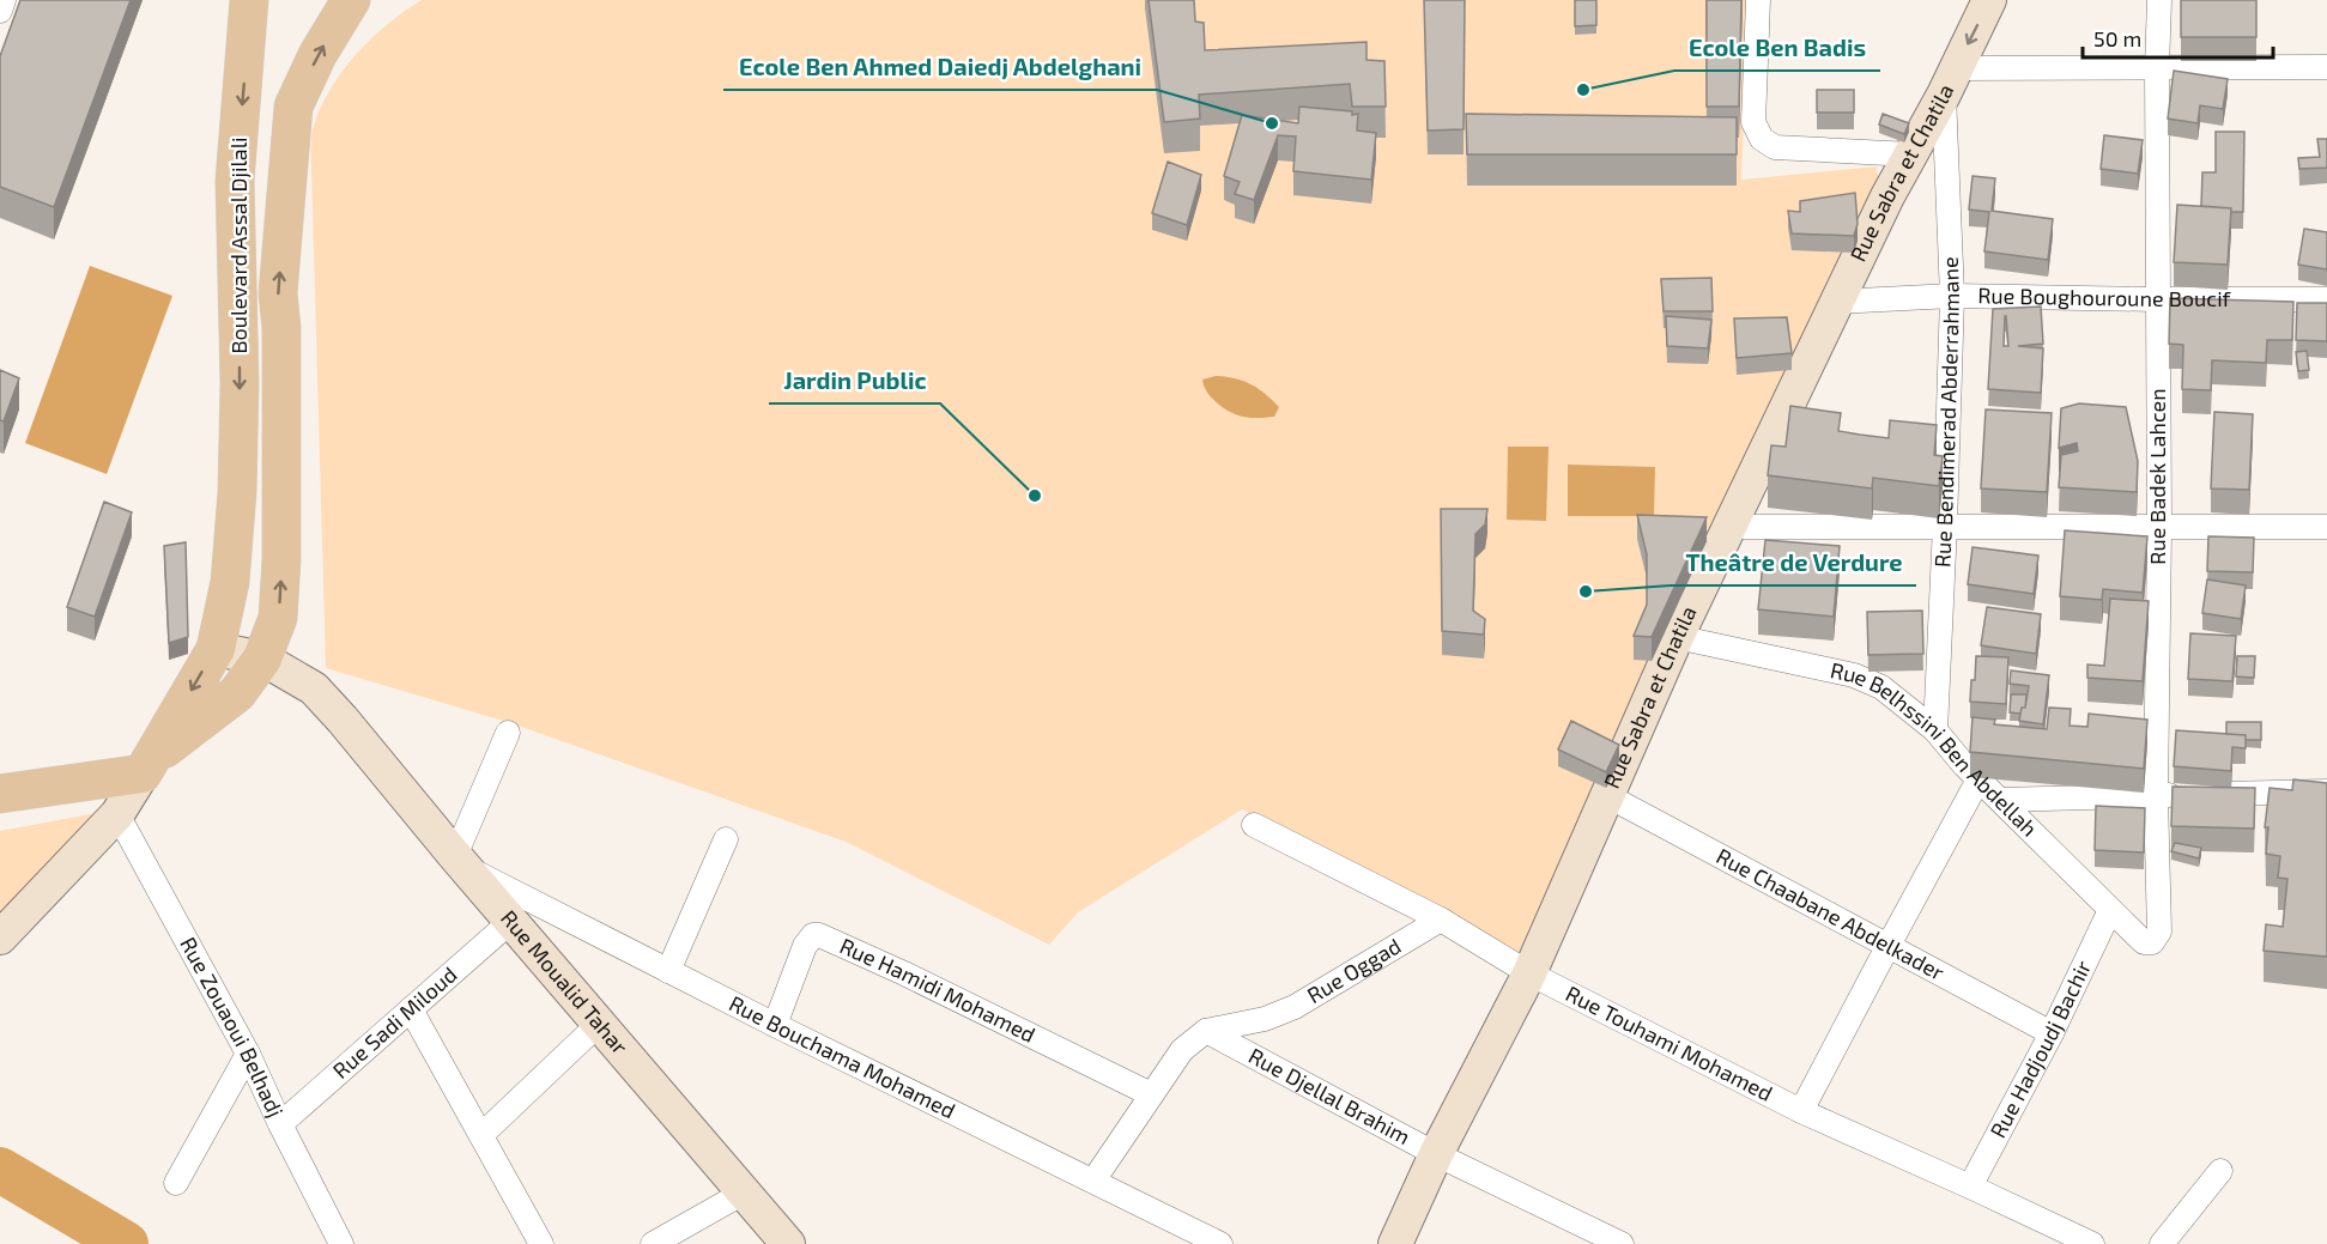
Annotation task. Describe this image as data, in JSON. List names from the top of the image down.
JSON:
{
  "streets": {
    "main road": ["Boulevard Assal Djilali"],
    "street": [
      "Rue Sabra et Chatila",
      "Rue Boughouroune Boucif",
      "Rue Bendimerad Abderrahmane",
      "Rue Badek Lahcen",
      "Rue Belhssini Ben Abdellah",
      "Rue Chaabane Abdelkader",
      "Rue Oggad",
      "Rue Moualid Tahar",
      "Rue Hamidi Mohamed",
      "Rue Sadi Miloud",
      "Rue Zouaoui Belhadj",
      "Rue Touhami Mohamed",
      "Rue Hadjoudj Bachir",
      "Rue Bouchama Mohamed",
      "Rue Djellal Brahim"
    ]
  },
  "crossings": [
    ["Rue Sabra et Chatila", "Rue Boughouroune Boucif"],
    ["Rue Sabra et Chatila", "Rue Bendimerad Abderrahmane"],
    ["Rue Sabra et Chatila", "Rue Belhssini Ben Abdellah"],
    ["Rue Sabra et Chatila", "Rue Chaabane Abdelkader"],
    ["Rue Sabra et Chatila", "Rue Touhami Mohamed"],
    ["Rue Sabra et Chatila", "Rue Djellal Brahim"],
    ["Boulevard Assal Djilali", "Rue Moualid Tahar"],
    ["Rue Boughouroune Boucif", "Rue Bendimerad Abderrahmane"],
    ["Rue Boughouroune Boucif", "Rue Badek Lahcen"],
    ["Rue Bendimerad Abderrahmane", "Rue Belhssini Ben Abdellah"],
    ["Rue Badek Lahcen", "Rue Belhssini Ben Abdellah"],
    ["Rue Belhssini Ben Abdellah", "Rue Hadjoudj Bachir"],
    ["Rue Chaabane Abdelkader", "Rue Hadjoudj Bachir"],
    ["Rue Oggad", "Rue Touhami Mohamed"],
    ["Rue Oggad", "Rue Djellal Brahim"],
    ["Rue Moualid Tahar", "Rue Sadi Miloud"],
    ["Rue Moualid Tahar", "Rue Bouchama Mohamed"],
    ["Rue Hamidi Mohamed", "Rue Bouchama Mohamed"],
    ["Rue Sadi Miloud", "Rue Zouaoui Belhadj"],
    ["Rue Touhami Mohamed", "Rue Hadjoudj Bachir"]
  ],
  "places": [
    "Ecole Ben Badis",
    "Ecole Ben Ahmed Daiedj Abdelghani",
    "Jardin Public",
    "Theâtre de Verdure"
  ],
  "scale_bar": "50 m"
}
